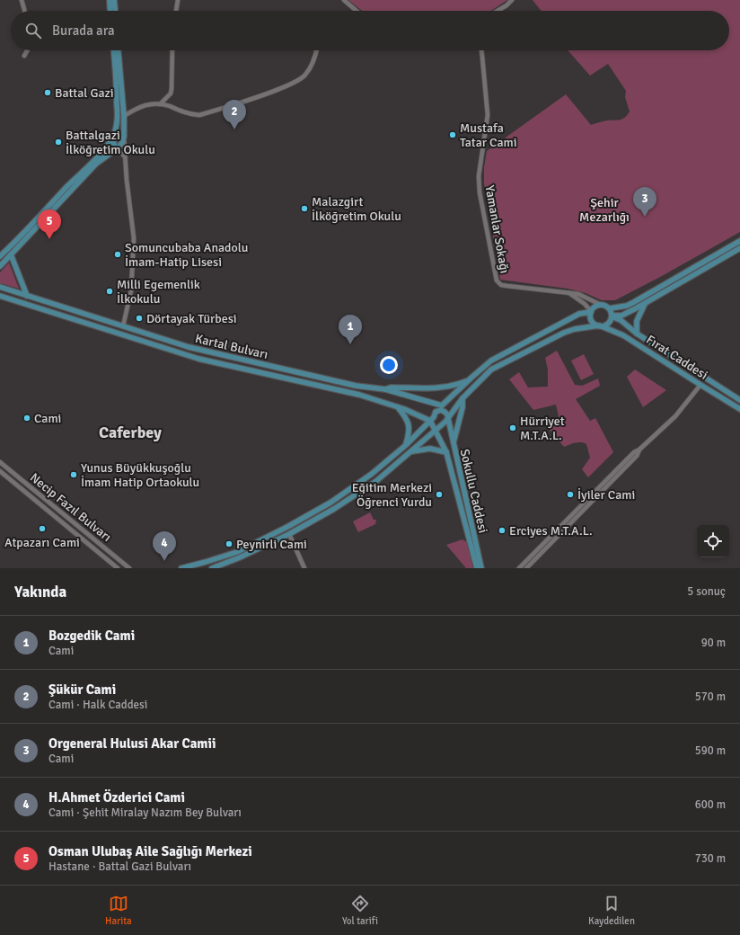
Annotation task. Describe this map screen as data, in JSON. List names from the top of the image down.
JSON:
{
  "streets": {
    "main road": ["Kartal Bulvarı", "Fırat Caddesi", "Sokullu Caddesi"],
    "street": ["Yamanlar Sokağı", "Necip Fazıl Bulvarı"]
  },
  "crossings": [
    ["Yamanlar Sokağı", "Fırat Caddesi"],
    ["Kartal Bulvarı", "Sokullu Caddesi"]
  ],
  "districts": ["Caferbey"],
  "parks": ["Şehir Mezarlığı"],
  "places": [
    "Battal Gazi",
    "Mustafa Tatar Cami",
    "Battalgazi İlköğretim Okulu",
    "Malazgirt İlköğretim Okulu",
    "Somuncubaba Anadolu İmam-Hatip Lisesi",
    "Milli Egemenlik İlkokulu",
    "Dörtayak Türbesi",
    "Cami",
    "Hürriyet M.T.A.L.",
    "Yunus Büyükkuşoğlu İmam Hatip Ortaokulu",
    "Eğitim Merkezi Öğrenci Yurdu",
    "İyiler Cami",
    "Atpazarı Cami",
    "Erciyes M.T.A.L.",
    "Peynirli Cami"
  ],
  "page": {
    "search": "Burada ara",
    "pins": [
      "2",
      "3",
      "5",
      "1",
      "4"
    ],
    "heading": ["Yakında", "5 sonuç"],
    "list": [
      {
        "mark": "1",
        "name": "Bozgedik Cami",
        "note": "Cami",
        "value": "90 m"
      },
      {
        "mark": "2",
        "name": "Şükür Cami",
        "note": "Cami · Halk Caddesi",
        "value": "570 m"
      },
      {
        "mark": "3",
        "name": "Orgeneral Hulusi Akar Camii",
        "note": "Cami",
        "value": "590 m"
      },
      {
        "mark": "4",
        "name": "H.Ahmet Özderici Cami",
        "note": "Cami · Şehit Miralay Nazım Bey Bulvarı",
        "value": "600 m"
      },
      {
        "mark": "5",
        "name": "Osman Ulubaş Aile Sağlığı Merkezi",
        "note": "Hastane · Battal Gazi Bulvarı",
        "value": "730 m"
      }
    ],
    "nav": ["Harita", "Yol tarifi", "Kaydedilen"]
  }
}
